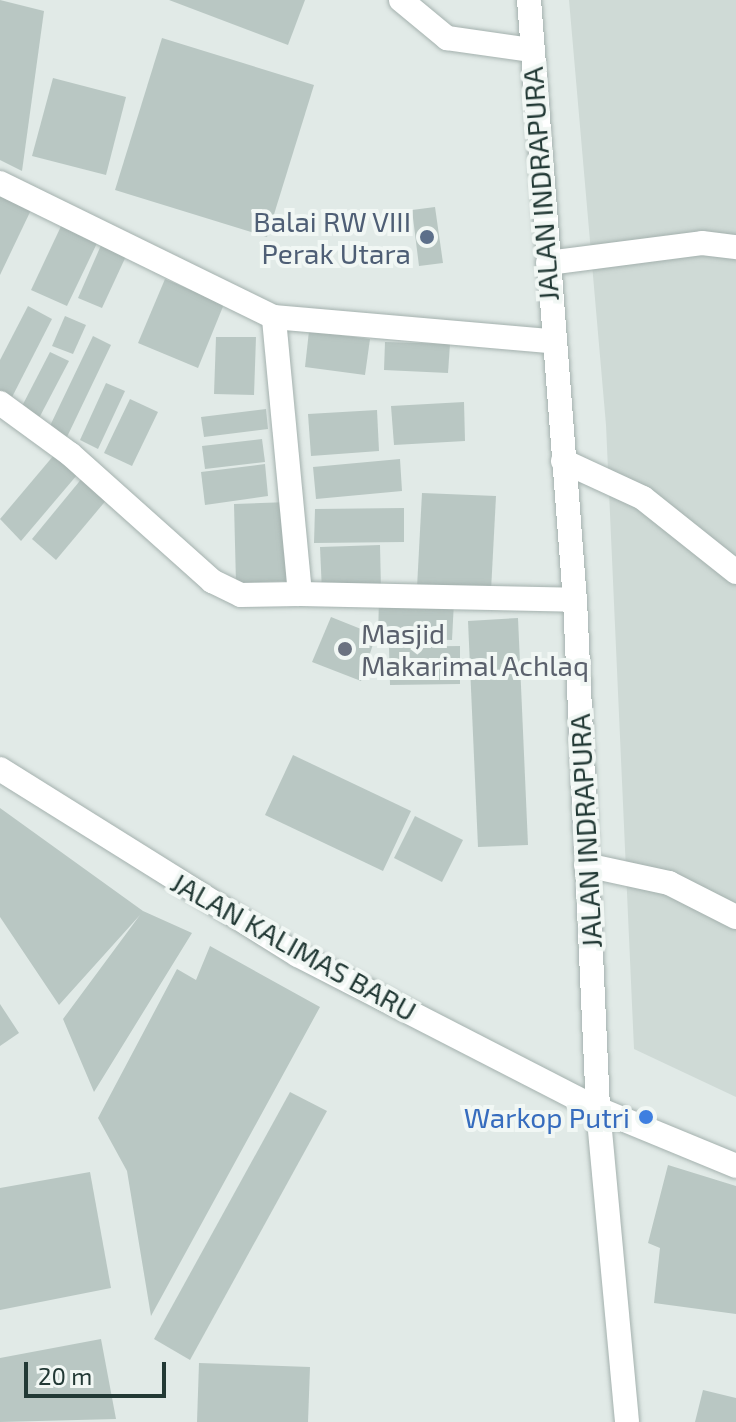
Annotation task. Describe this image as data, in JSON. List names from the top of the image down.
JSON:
{
  "streets": {
    "street": ["JALAN INDRAPURA", "JALAN KALIMAS BARU"]
  },
  "crossings": [
    ["JALAN INDRAPURA", "JALAN KALIMAS BARU"]
  ],
  "places": ["Balai RW VIII Perak Utara", "Masjid Makarimal Achlaq", "Warkop Putri"],
  "scale_bar": "20 m"
}
